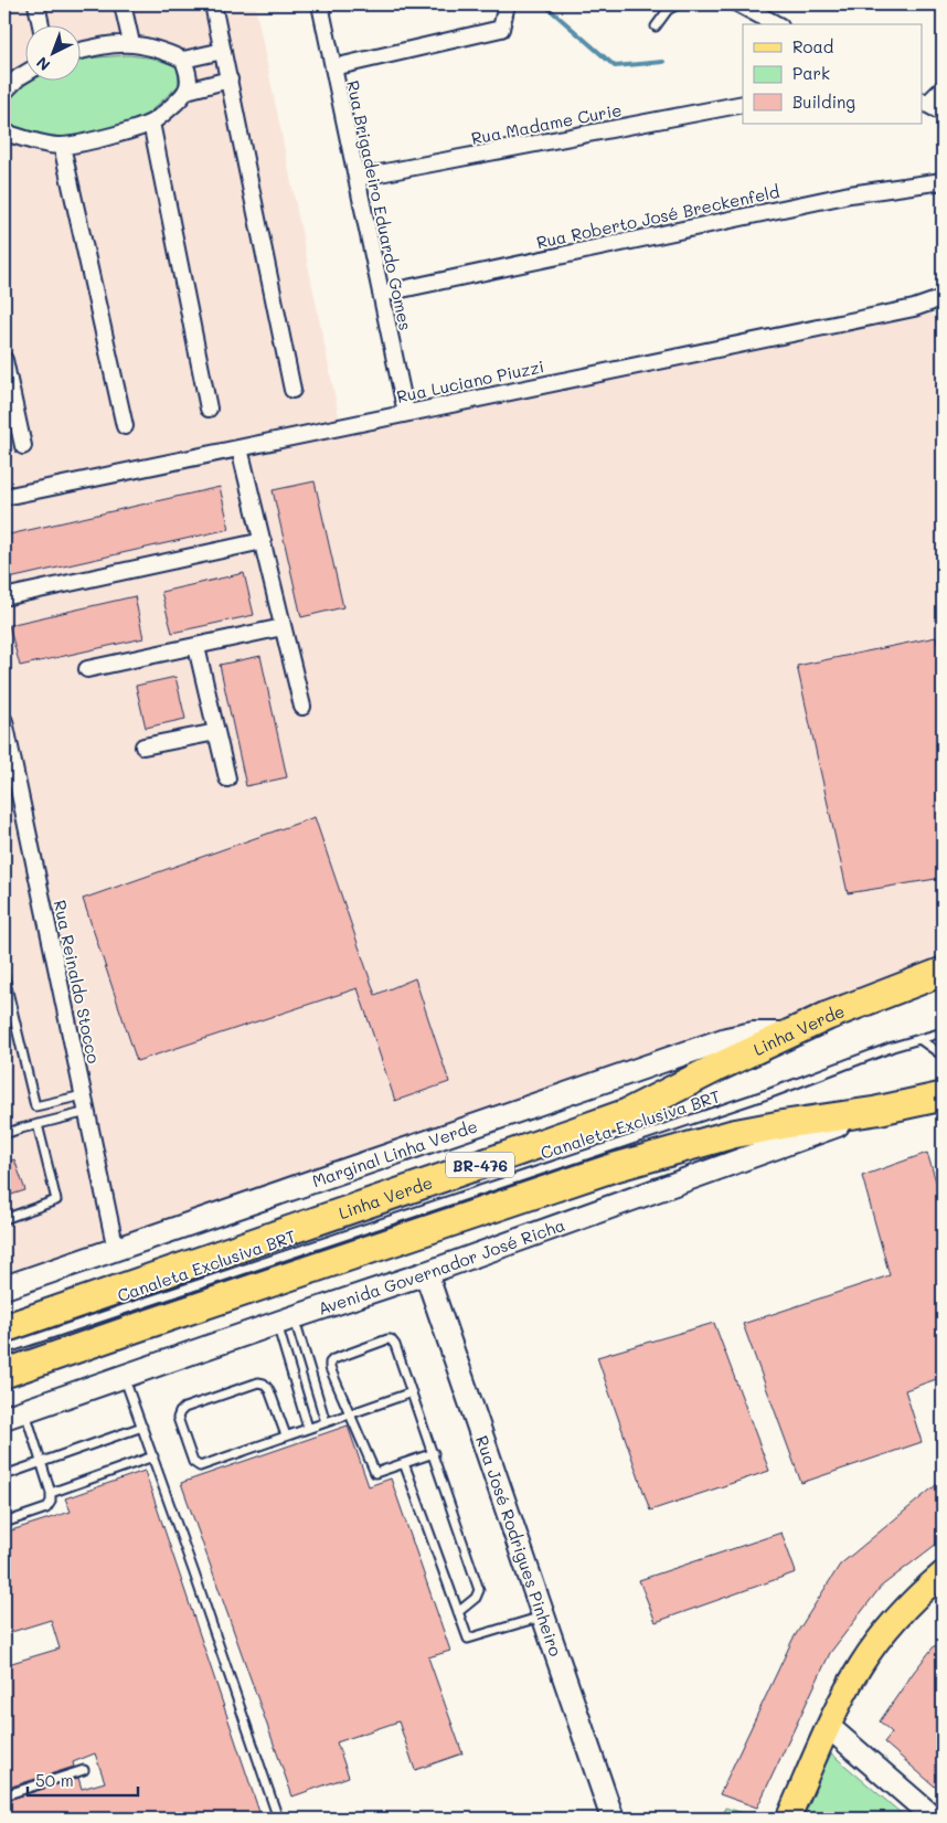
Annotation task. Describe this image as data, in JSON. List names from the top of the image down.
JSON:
{
  "streets": {
    "highway": ["Linha Verde", "BR-476"],
    "main road": ["Marginal Linha Verde", "Avenida Governador José Richa", "Rua José Rodrigues Pinheiro"],
    "street": [
      "Rua Madame Curie",
      "Rua Brigadeiro Eduardo Gomes",
      "Rua Roberto José Breckenfeld",
      "Rua Luciano Piuzzi",
      "Rua Reinaldo Stocco"
    ],
    "lane": ["Canaleta Exclusiva BRT"]
  },
  "crossings": [
    ["Rua Madame Curie", "Rua Brigadeiro Eduardo Gomes"],
    ["Rua Brigadeiro Eduardo Gomes", "Rua Roberto José Breckenfeld"],
    ["Rua Brigadeiro Eduardo Gomes", "Rua Luciano Piuzzi"],
    ["Rua Reinaldo Stocco", "Marginal Linha Verde"],
    ["Linha Verde", "Marginal Linha Verde"],
    ["BR-476", "Avenida Governador José Richa"],
    ["Avenida Governador José Richa", "Rua José Rodrigues Pinheiro"]
  ],
  "legend": ["Road", "Park", "Building"],
  "scale_bar": "50 m",
  "north": "bottom left"
}
